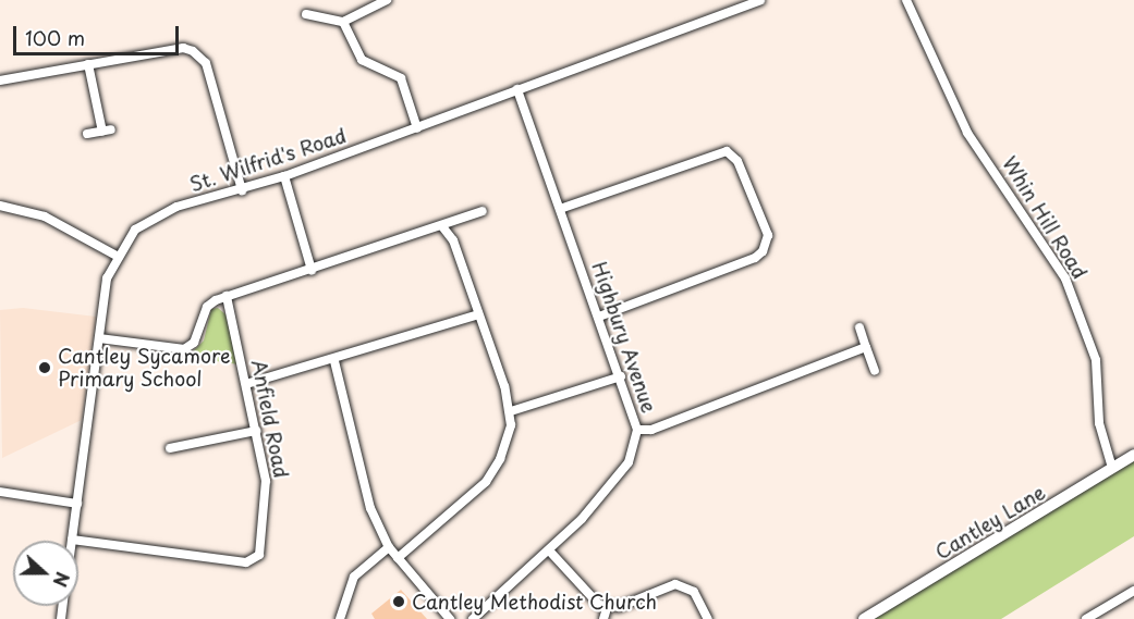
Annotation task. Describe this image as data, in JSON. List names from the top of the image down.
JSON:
{
  "streets": {
    "main road": ["Cantley Lane"],
    "street": [
      "St. Wilfrid's Road",
      "Whin Hill Road",
      "Highbury Avenue",
      "Anfield Road"
    ]
  },
  "crossings": [
    ["St. Wilfrid's Road", "Highbury Avenue"],
    ["St. Wilfrid's Road", "Anfield Road"],
    ["Whin Hill Road", "Cantley Lane"]
  ],
  "places": ["Cantley Sycamore Primary School", "Cantley Methodist Church"],
  "scale_bar": "100 m",
  "north": "right"
}
